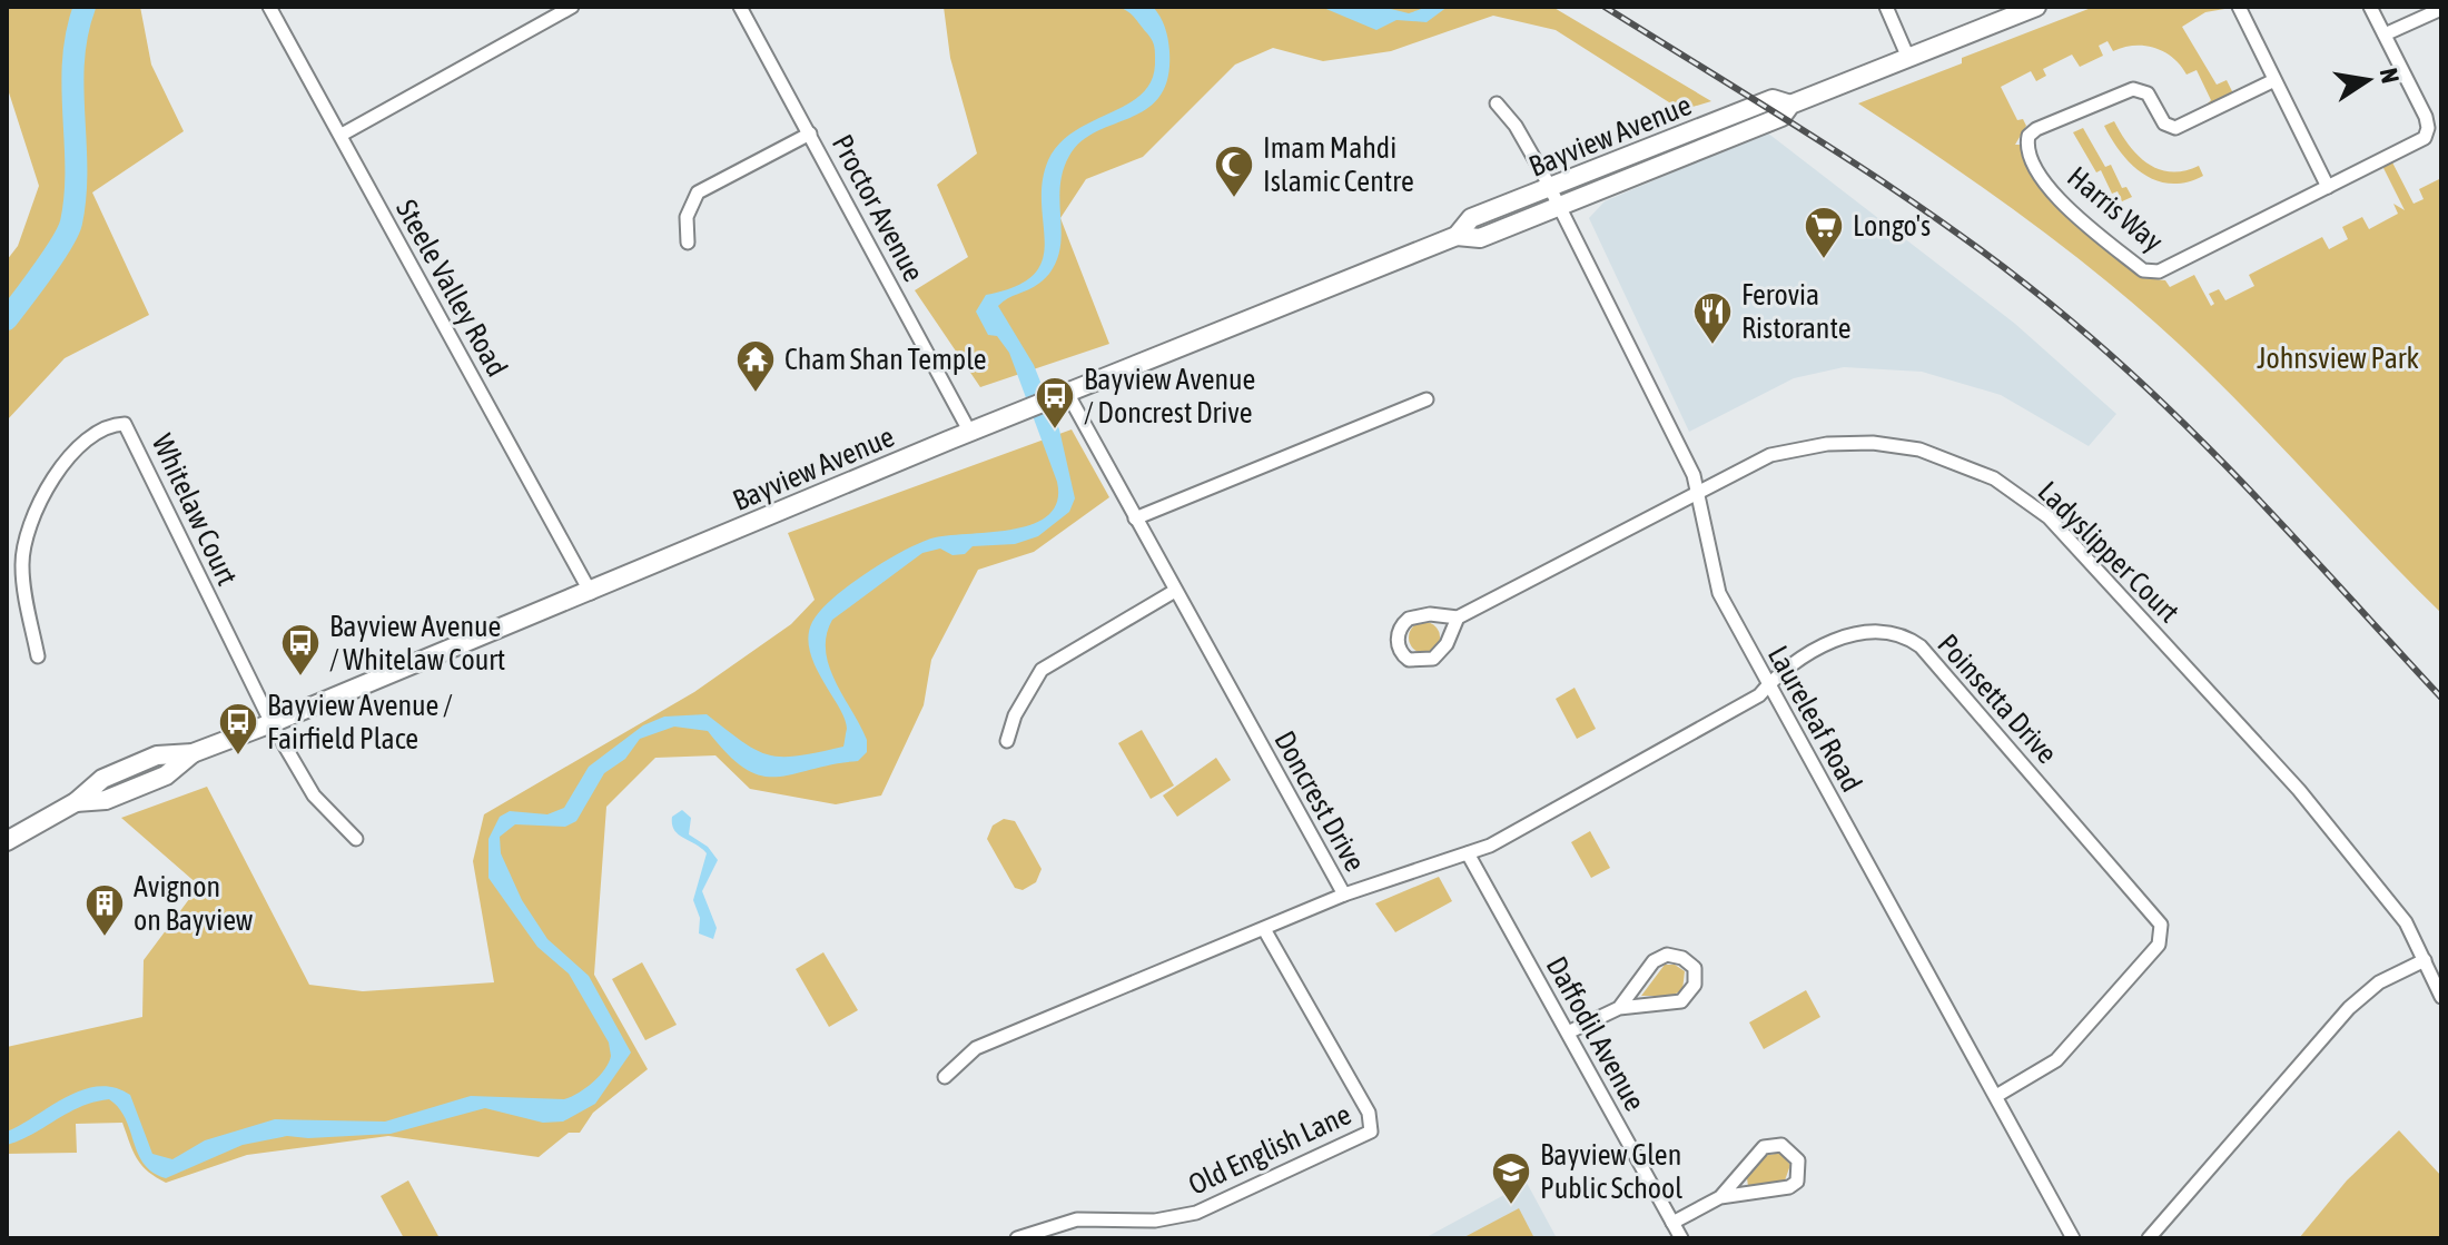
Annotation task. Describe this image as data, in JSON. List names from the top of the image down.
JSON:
{
  "streets": {
    "main road": ["Bayview Avenue"],
    "street": [
      "Proctor Avenue",
      "Harris Way",
      "Steele Valley Road",
      "Whitelaw Court",
      "Ladyslipper Court",
      "Poinsetta Drive",
      "Laureleaf Road",
      "Doncrest Drive",
      "Daffodil Avenue",
      "Old English Lane"
    ]
  },
  "crossings": [
    ["Bayview Avenue", "Proctor Avenue"],
    ["Bayview Avenue", "Steele Valley Road"],
    ["Bayview Avenue", "Whitelaw Court"],
    ["Bayview Avenue", "Laureleaf Road"],
    ["Bayview Avenue", "Doncrest Drive"],
    ["Ladyslipper Court", "Laureleaf Road"],
    ["Poinsetta Drive", "Laureleaf Road"],
    ["Poinsetta Drive", "Doncrest Drive"],
    ["Poinsetta Drive", "Daffodil Avenue"],
    ["Doncrest Drive", "Old English Lane"]
  ],
  "parks": ["Johnsview Park"],
  "places": {
    "mosque": ["Imam Mahdi Islamic Centre"],
    "supermarket": ["Longo's"],
    "restaurant": ["Ferovia Ristorante"],
    "temple": ["Cham Shan Temple"],
    "bus stop": ["Bayview Avenue / Doncrest Drive", "Bayview Avenue / Whitelaw Court", "Bayview Avenue / Fairfield Place"],
    "building": ["Avignon on Bayview"],
    "school or university": ["Bayview Glen Public School"]
  },
  "north": "right"
}
